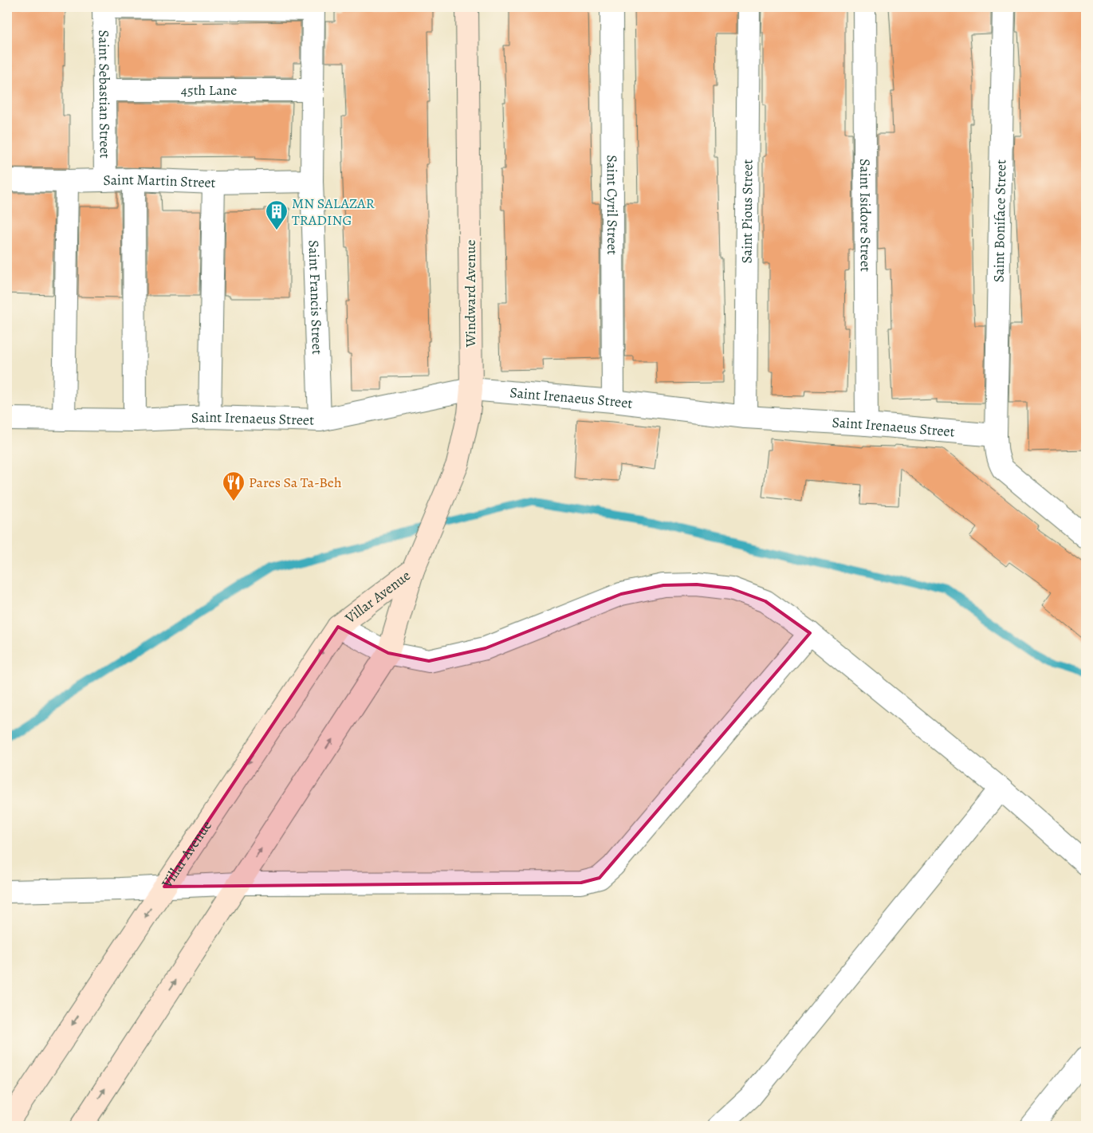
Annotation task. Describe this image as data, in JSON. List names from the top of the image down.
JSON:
{
  "streets": {
    "main road": ["Windward Avenue", "Villar Avenue"],
    "street": [
      "45th Lane",
      "Saint Sebastian Street",
      "Saint Martin Street",
      "Saint Cyril Street",
      "Saint Pious Street",
      "Saint Isidore Street",
      "Saint Boniface Street",
      "Saint Francis Street",
      "Saint Irenaeus Street"
    ]
  },
  "crossings": [
    ["45th Lane", "Saint Sebastian Street"],
    ["45th Lane", "Saint Francis Street"],
    ["Saint Sebastian Street", "Saint Martin Street"],
    ["Saint Martin Street", "Saint Francis Street"],
    ["Saint Cyril Street", "Saint Irenaeus Street"],
    ["Saint Pious Street", "Saint Irenaeus Street"],
    ["Saint Isidore Street", "Saint Irenaeus Street"],
    ["Saint Boniface Street", "Saint Irenaeus Street"],
    ["Windward Avenue", "Saint Irenaeus Street"],
    ["Windward Avenue", "Villar Avenue"],
    ["Saint Francis Street", "Saint Irenaeus Street"]
  ],
  "places": {
    "building": ["MN SALAZAR TRADING"],
    "restaurant": ["Pares Sa Ta-Beh"]
  }
}
